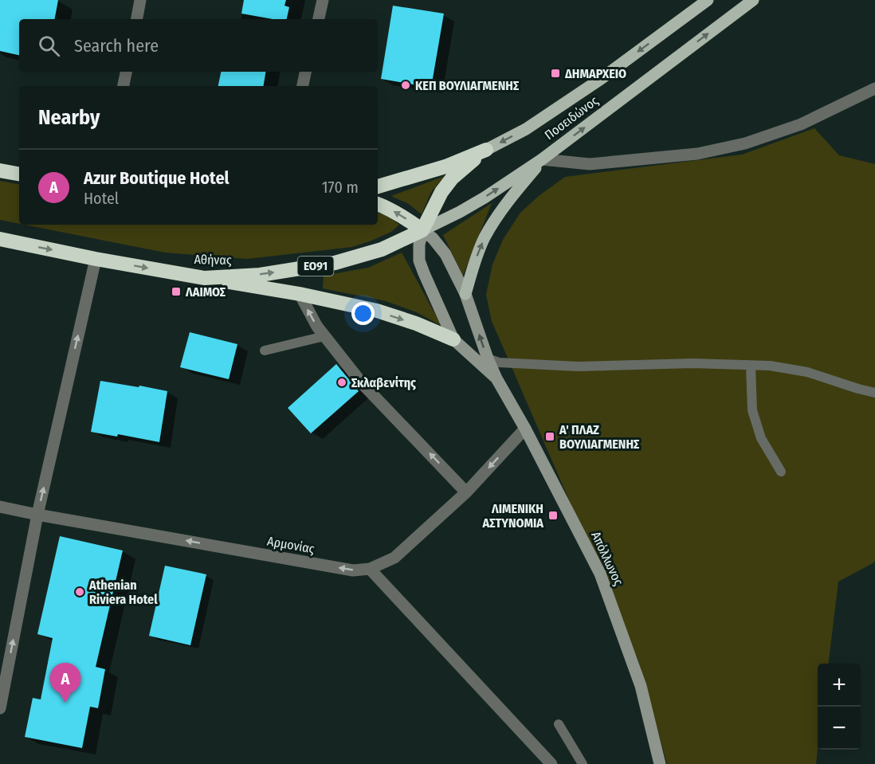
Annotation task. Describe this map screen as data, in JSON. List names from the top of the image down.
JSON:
{
  "streets": {
    "highway": ["Ποσειδώνος", "Αθήνας", "ΕΟ91"],
    "street": ["Αρμονίας", "Απόλλωνος"]
  },
  "crossings": [
    ["Ποσειδώνος", "Αθήνας"],
    ["Αρμονίας", "Απόλλωνος"]
  ],
  "one_way": ["Αρμονίας"],
  "places": {
    "transit": [
      "ΔΗΜΑΡΧΕΙΟ",
      "ΛΑΙΜΟΣ",
      "Α' ΠΛΑΖ ΒΟΥΛΙΑΓΜΕΝΗΣ",
      "ΛΙΜΕΝΙΚΗ ΑΣΤΥΝΟΜΙΑ"
    ],
    "other": ["ΚΕΠ ΒΟΥΛΙΑΓΜΕΝΗΣ", "Σκλαβενίτης", "Athenian Riviera Hotel"]
  },
  "page": {
    "search": "Search here",
    "heading": "Nearby",
    "list": [
      {
        "mark": "A",
        "name": "Azur Boutique Hotel",
        "note": "Hotel",
        "value": "170 m"
      }
    ],
    "pins": "A",
    "map_buttons": ["+", "−"]
  }
}
